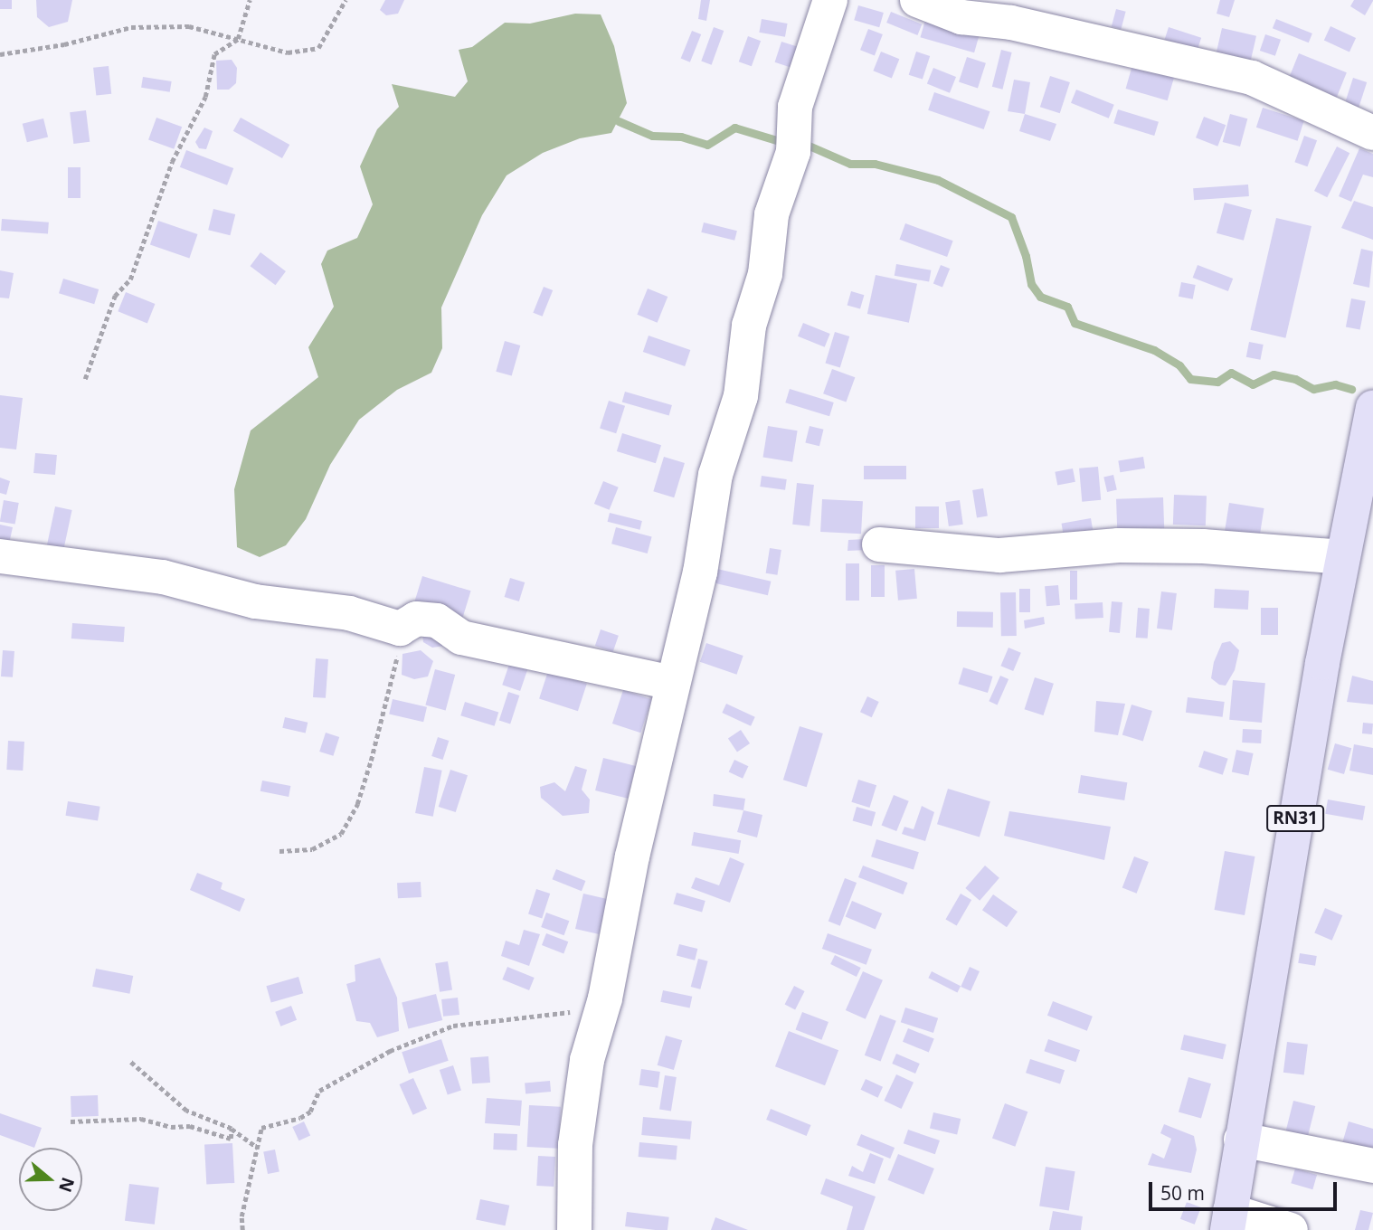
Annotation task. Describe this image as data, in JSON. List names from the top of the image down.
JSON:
{
  "streets": {
    "main road": ["RN31"]
  },
  "scale_bar": "50 m",
  "north": "right"
}
